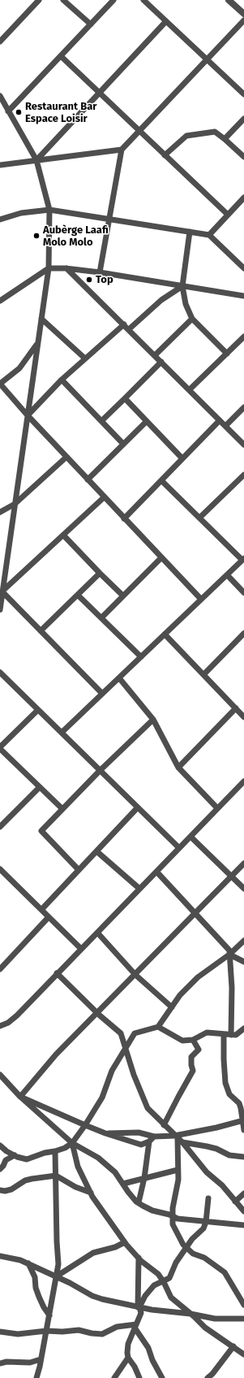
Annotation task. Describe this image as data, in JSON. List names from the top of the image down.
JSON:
{
  "places": ["Restaurant Bar Espace Loisir", "Aubèrge Laafi Molo Molo", "Top"]
}
